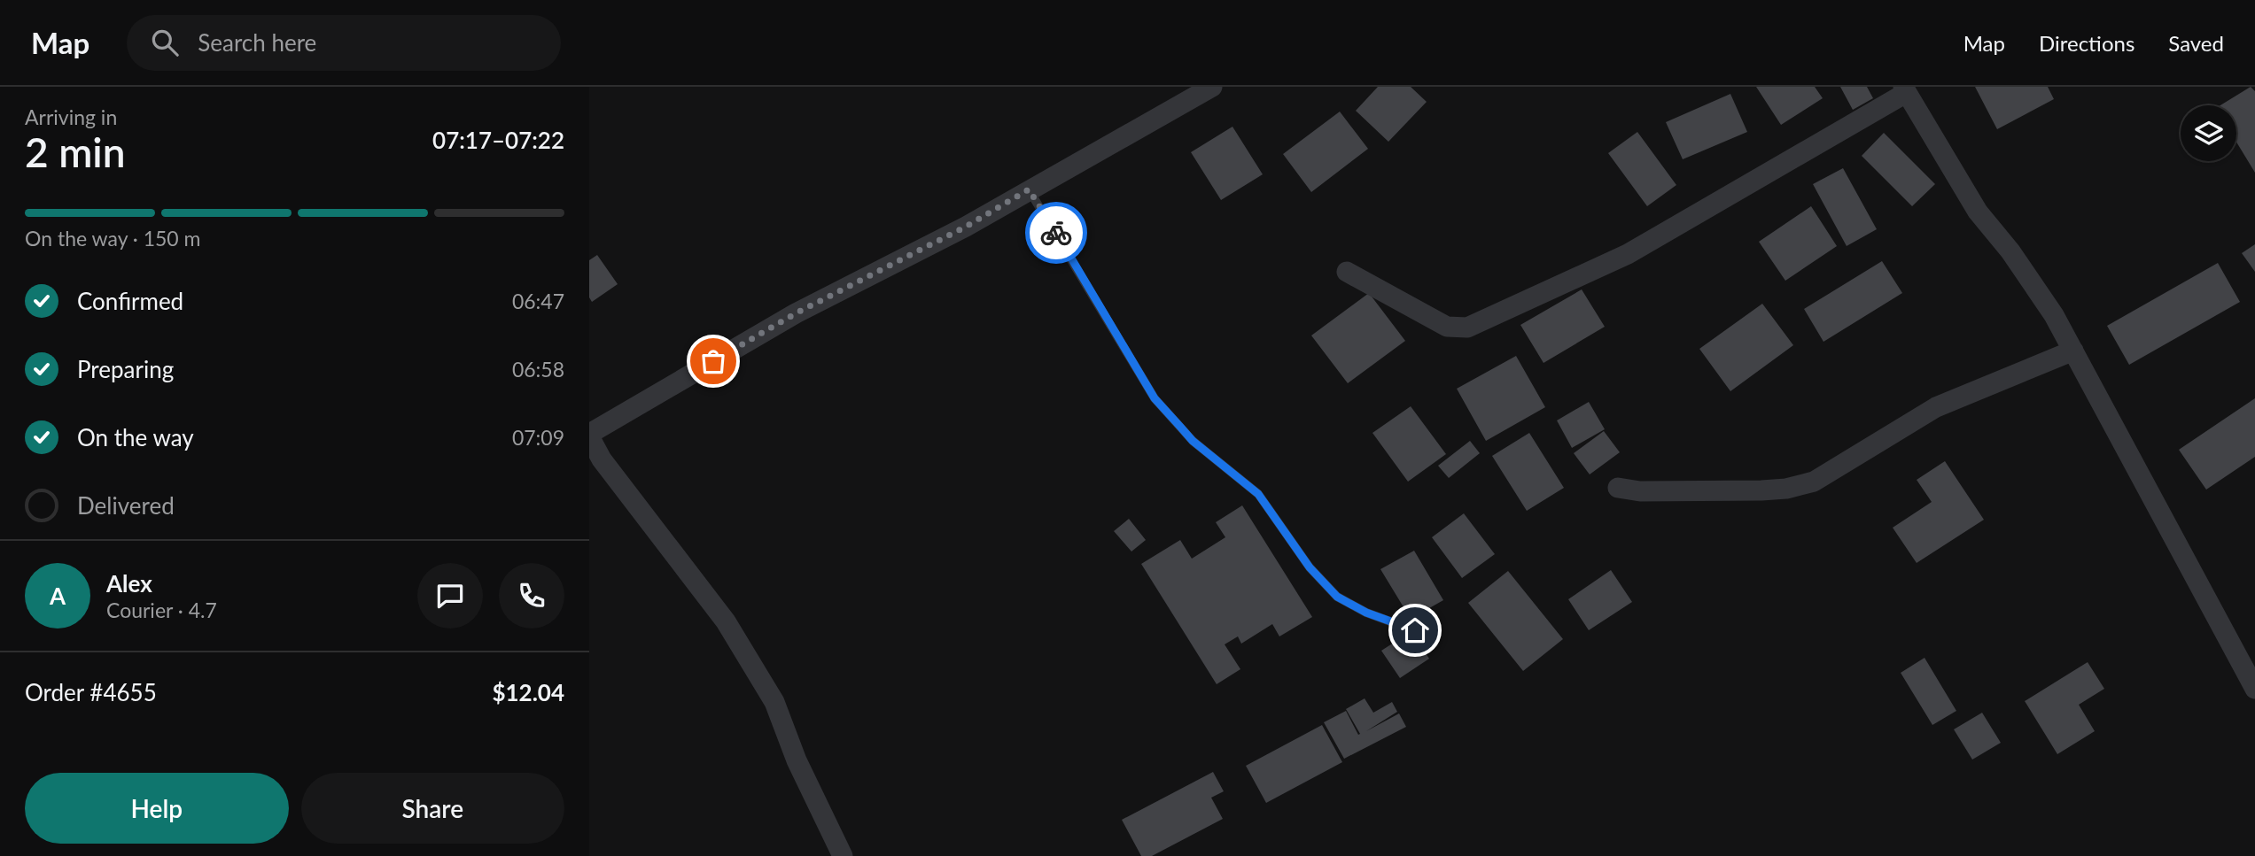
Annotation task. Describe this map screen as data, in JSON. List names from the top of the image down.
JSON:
{
  "page": {
    "header": "Map",
    "search": "Search here",
    "nav": ["Map", "Directions", "Saved"],
    "heading": ["2 min", "Arriving in", "07:17–07:22"],
    "panel": [
      "Alex",
      "Courier · 4.7",
      "Order #4655",
      "$12.04"
    ],
    "bar": "On the way · 150 m",
    "list": [
      ["Confirmed", "06:47"],
      ["Preparing", "06:58"],
      ["On the way", "07:09"],
      "Delivered"
    ],
    "round": "A",
    "buttons": ["Help", "Share"]
  }
}
